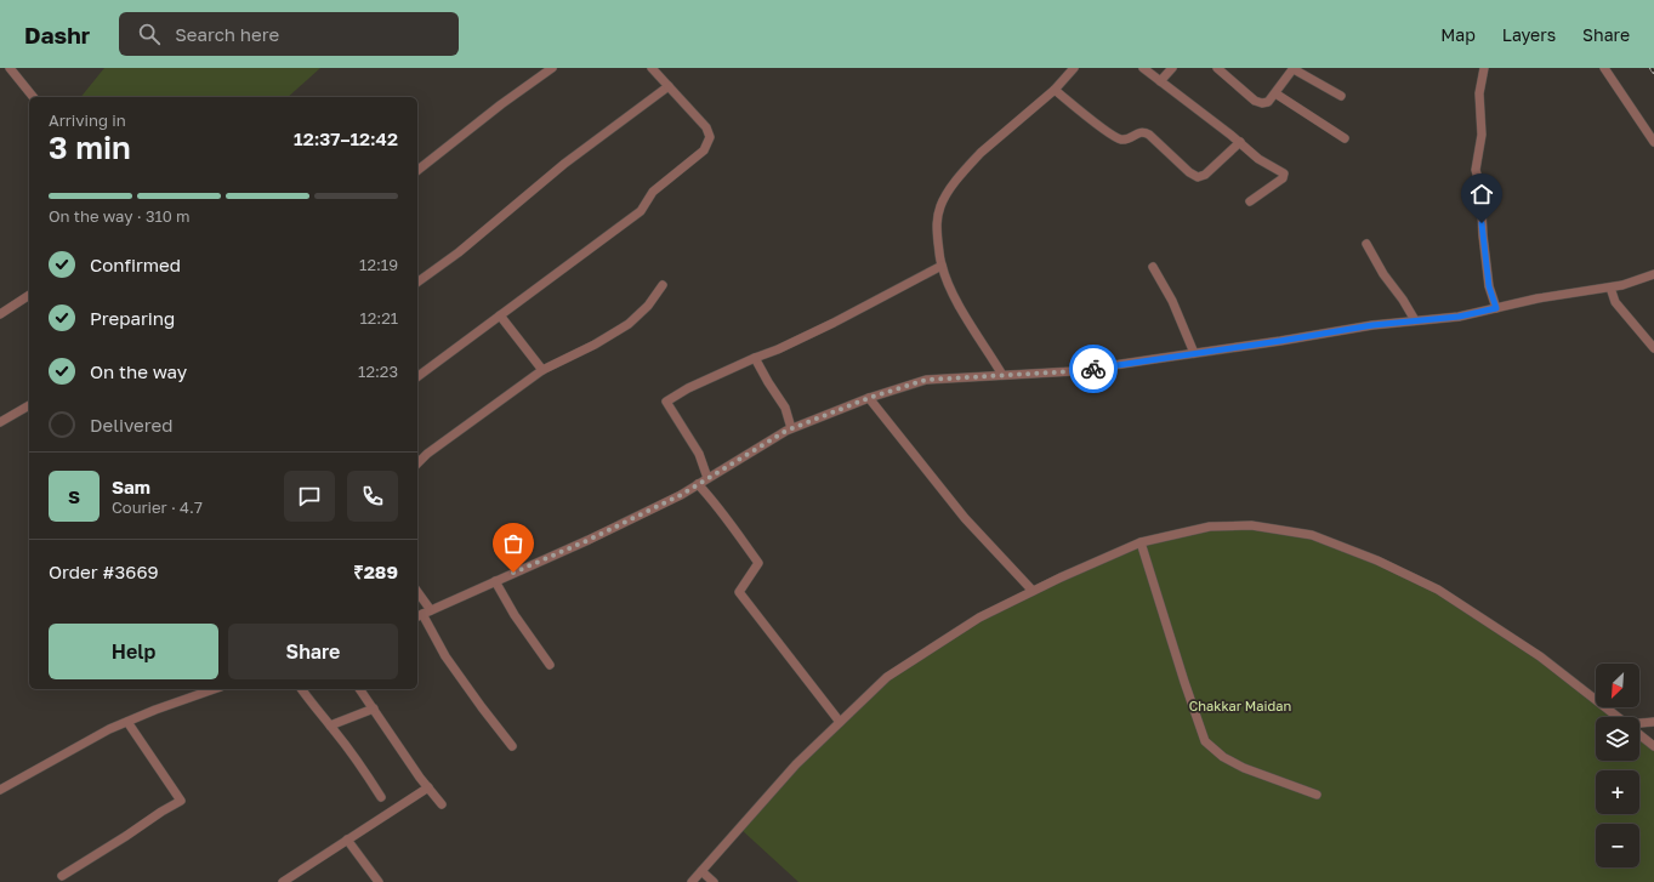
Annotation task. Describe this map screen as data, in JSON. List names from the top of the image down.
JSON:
{
  "parks": ["Chakkar Maidan"],
  "north": "bottom left",
  "page": {
    "header": "Dashr",
    "search": "Search here",
    "nav": ["Map", "Layers", "Share"],
    "heading": ["3 min", "Arriving in", "12:37–12:42"],
    "panel": [
      "Sam",
      "Courier · 4.7",
      "Order #3669",
      "₹289"
    ],
    "bar": "On the way · 310 m",
    "list": [
      ["Confirmed", "12:19"],
      ["Preparing", "12:21"],
      ["On the way", "12:23"],
      "Delivered"
    ],
    "round": "S",
    "buttons": ["Help", "Share"],
    "map_buttons": ["+", "−"]
  }
}
